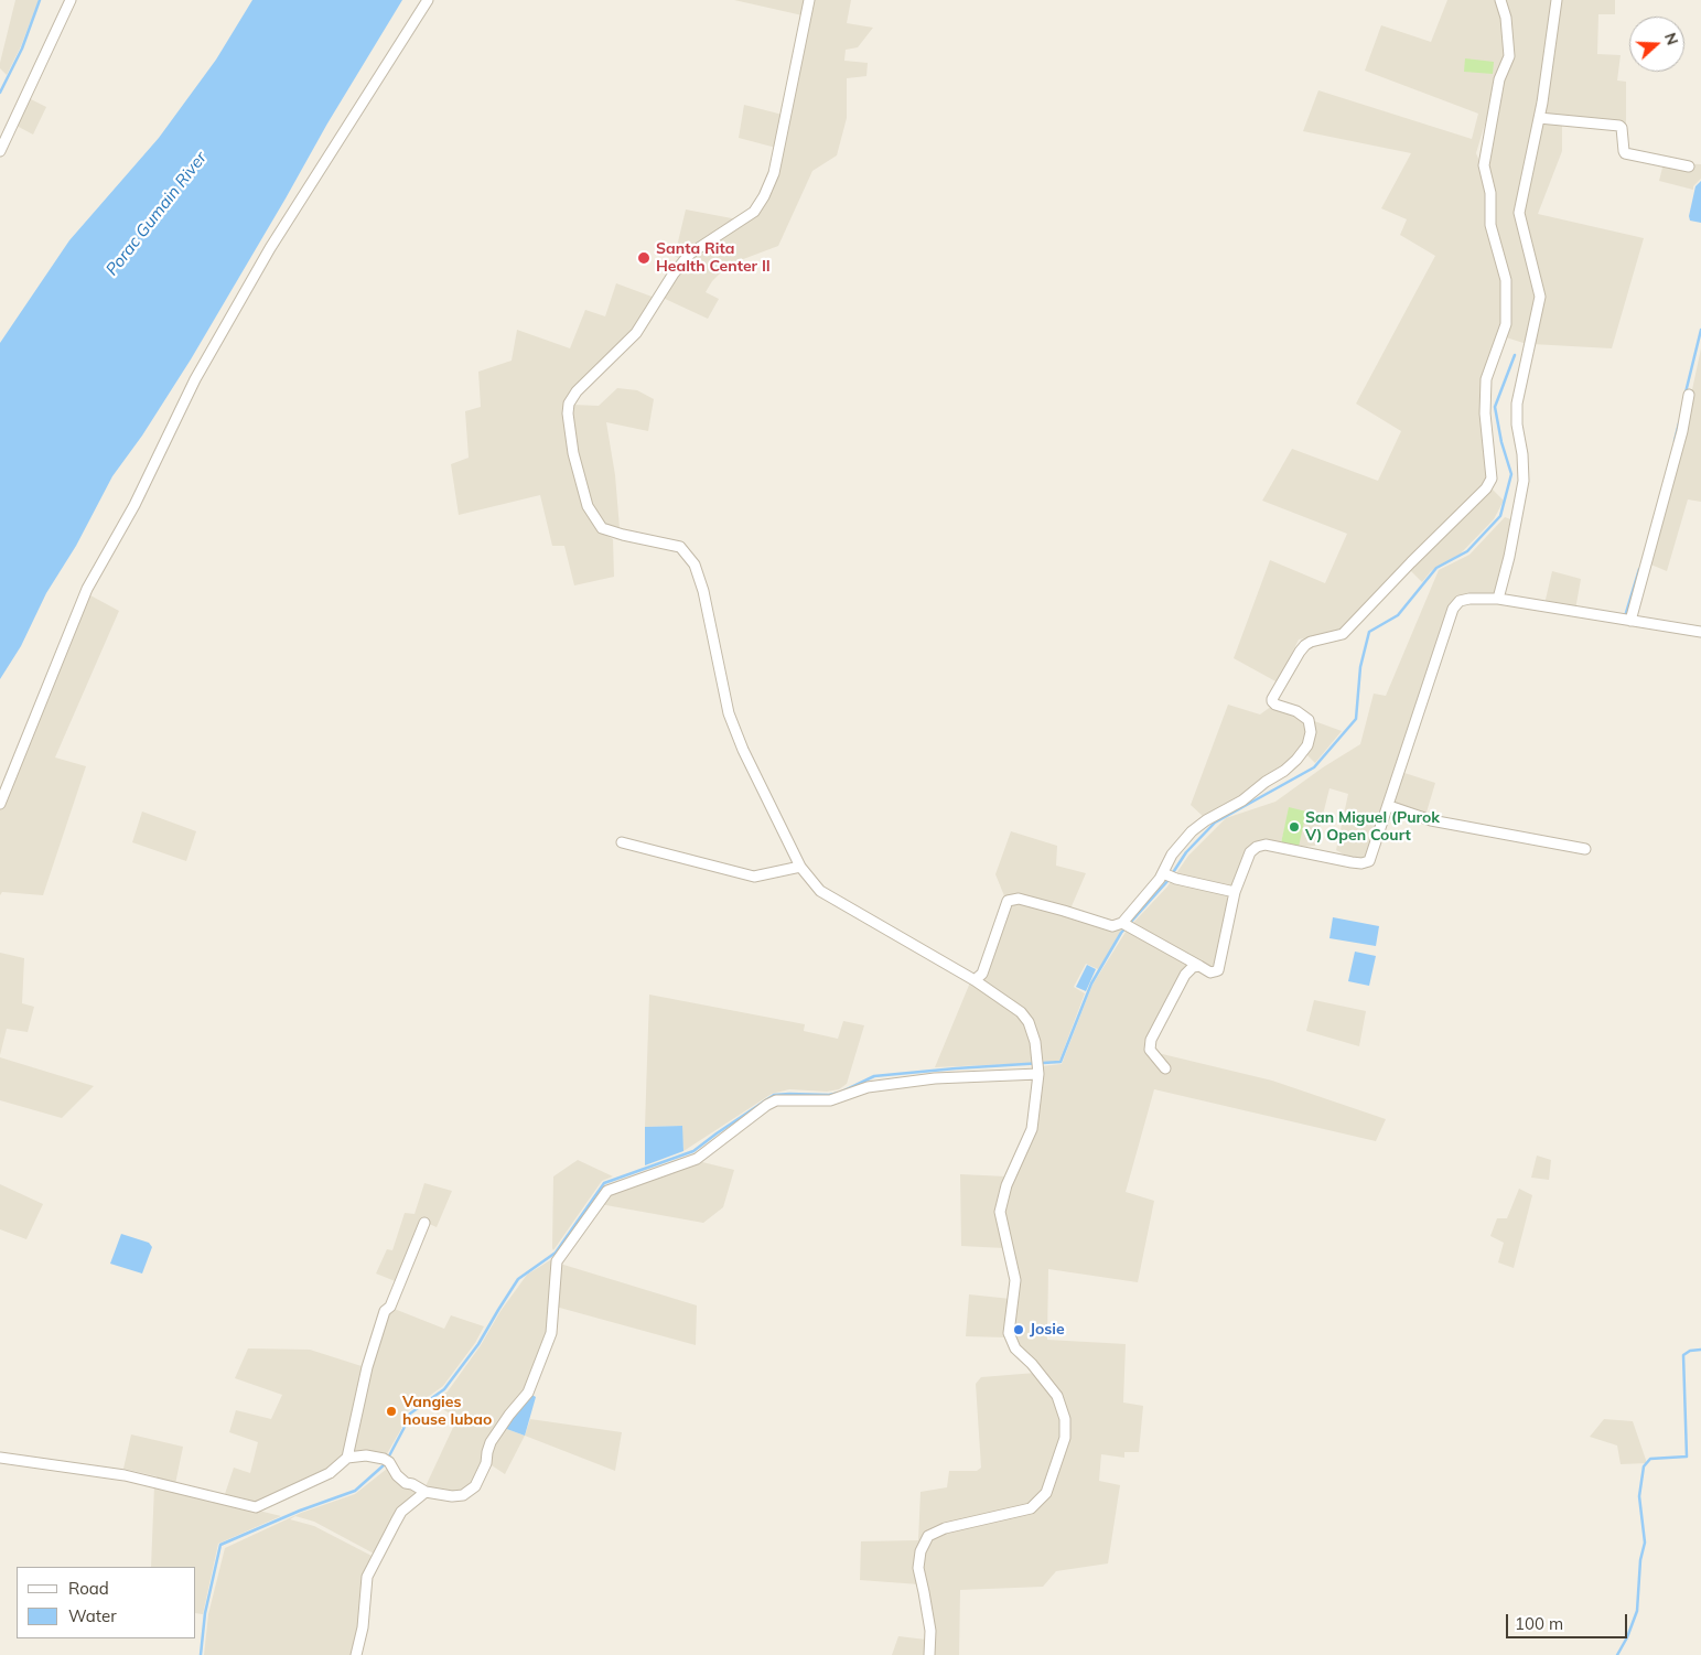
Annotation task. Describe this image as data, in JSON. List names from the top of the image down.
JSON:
{
  "water": ["Porac Gumain River"],
  "places": [
    "Santa Rita Health Center II",
    "San Miguel (Purok V) Open Court",
    "Josie",
    "Vangies house lubao"
  ],
  "legend": ["Road", "Water"],
  "scale_bar": "100 m",
  "north": "right"
}
